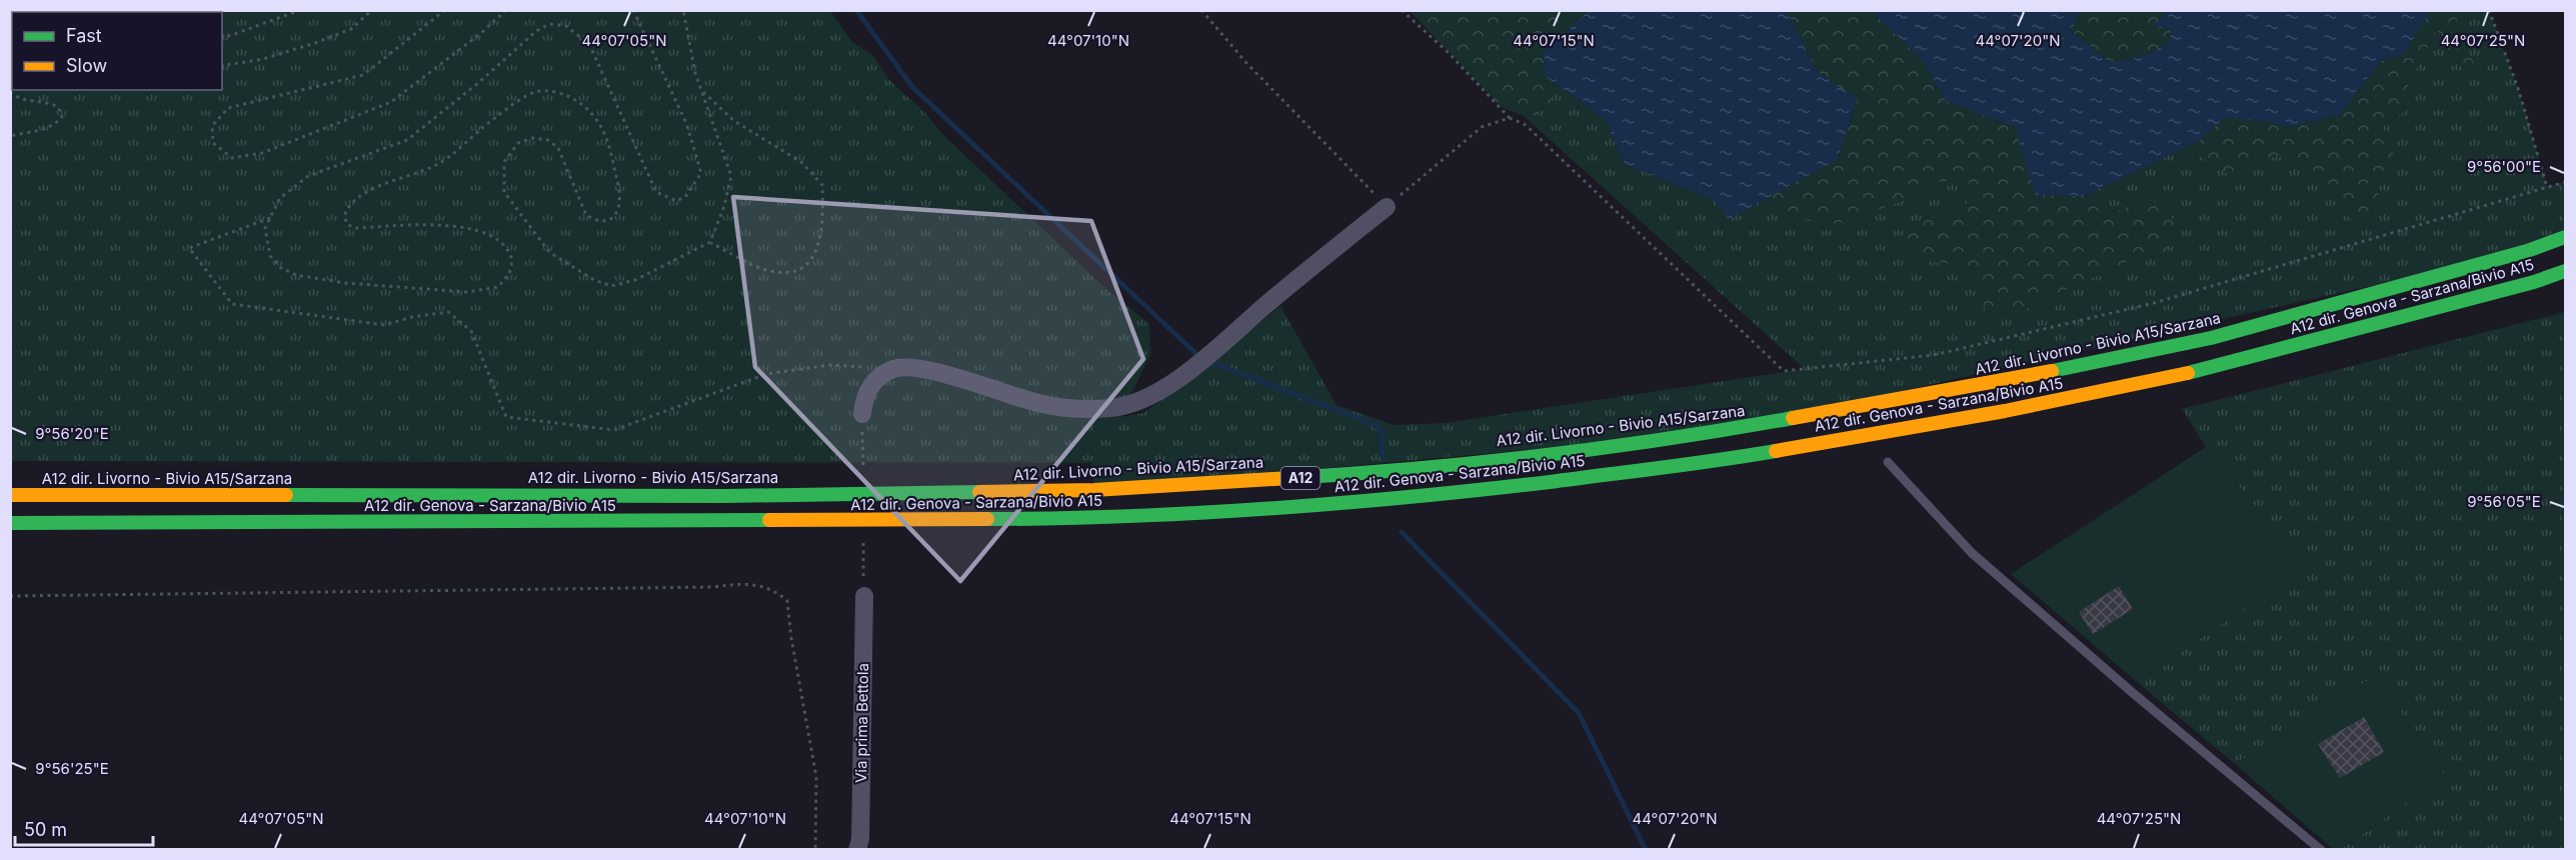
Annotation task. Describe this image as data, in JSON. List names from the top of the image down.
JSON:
{
  "streets": {
    "highway": ["A12 dir. Genova - Sarzana/Bivio A15", "A12 dir. Livorno - Bivio A15/Sarzana", "A12"],
    "street": ["Via prima Bettola"]
  },
  "legend": ["Fast", "Slow"],
  "scale_bar": "50 m",
  "coordinates": [
    "44°07'05\"N",
    "44°07'10\"N",
    "44°07'15\"N",
    "44°07'20\"N",
    "44°07'25\"N",
    "9°56'00\"E",
    "9°56'20\"E",
    "9°56'05\"E",
    "9°56'25\"E"
  ]
}
